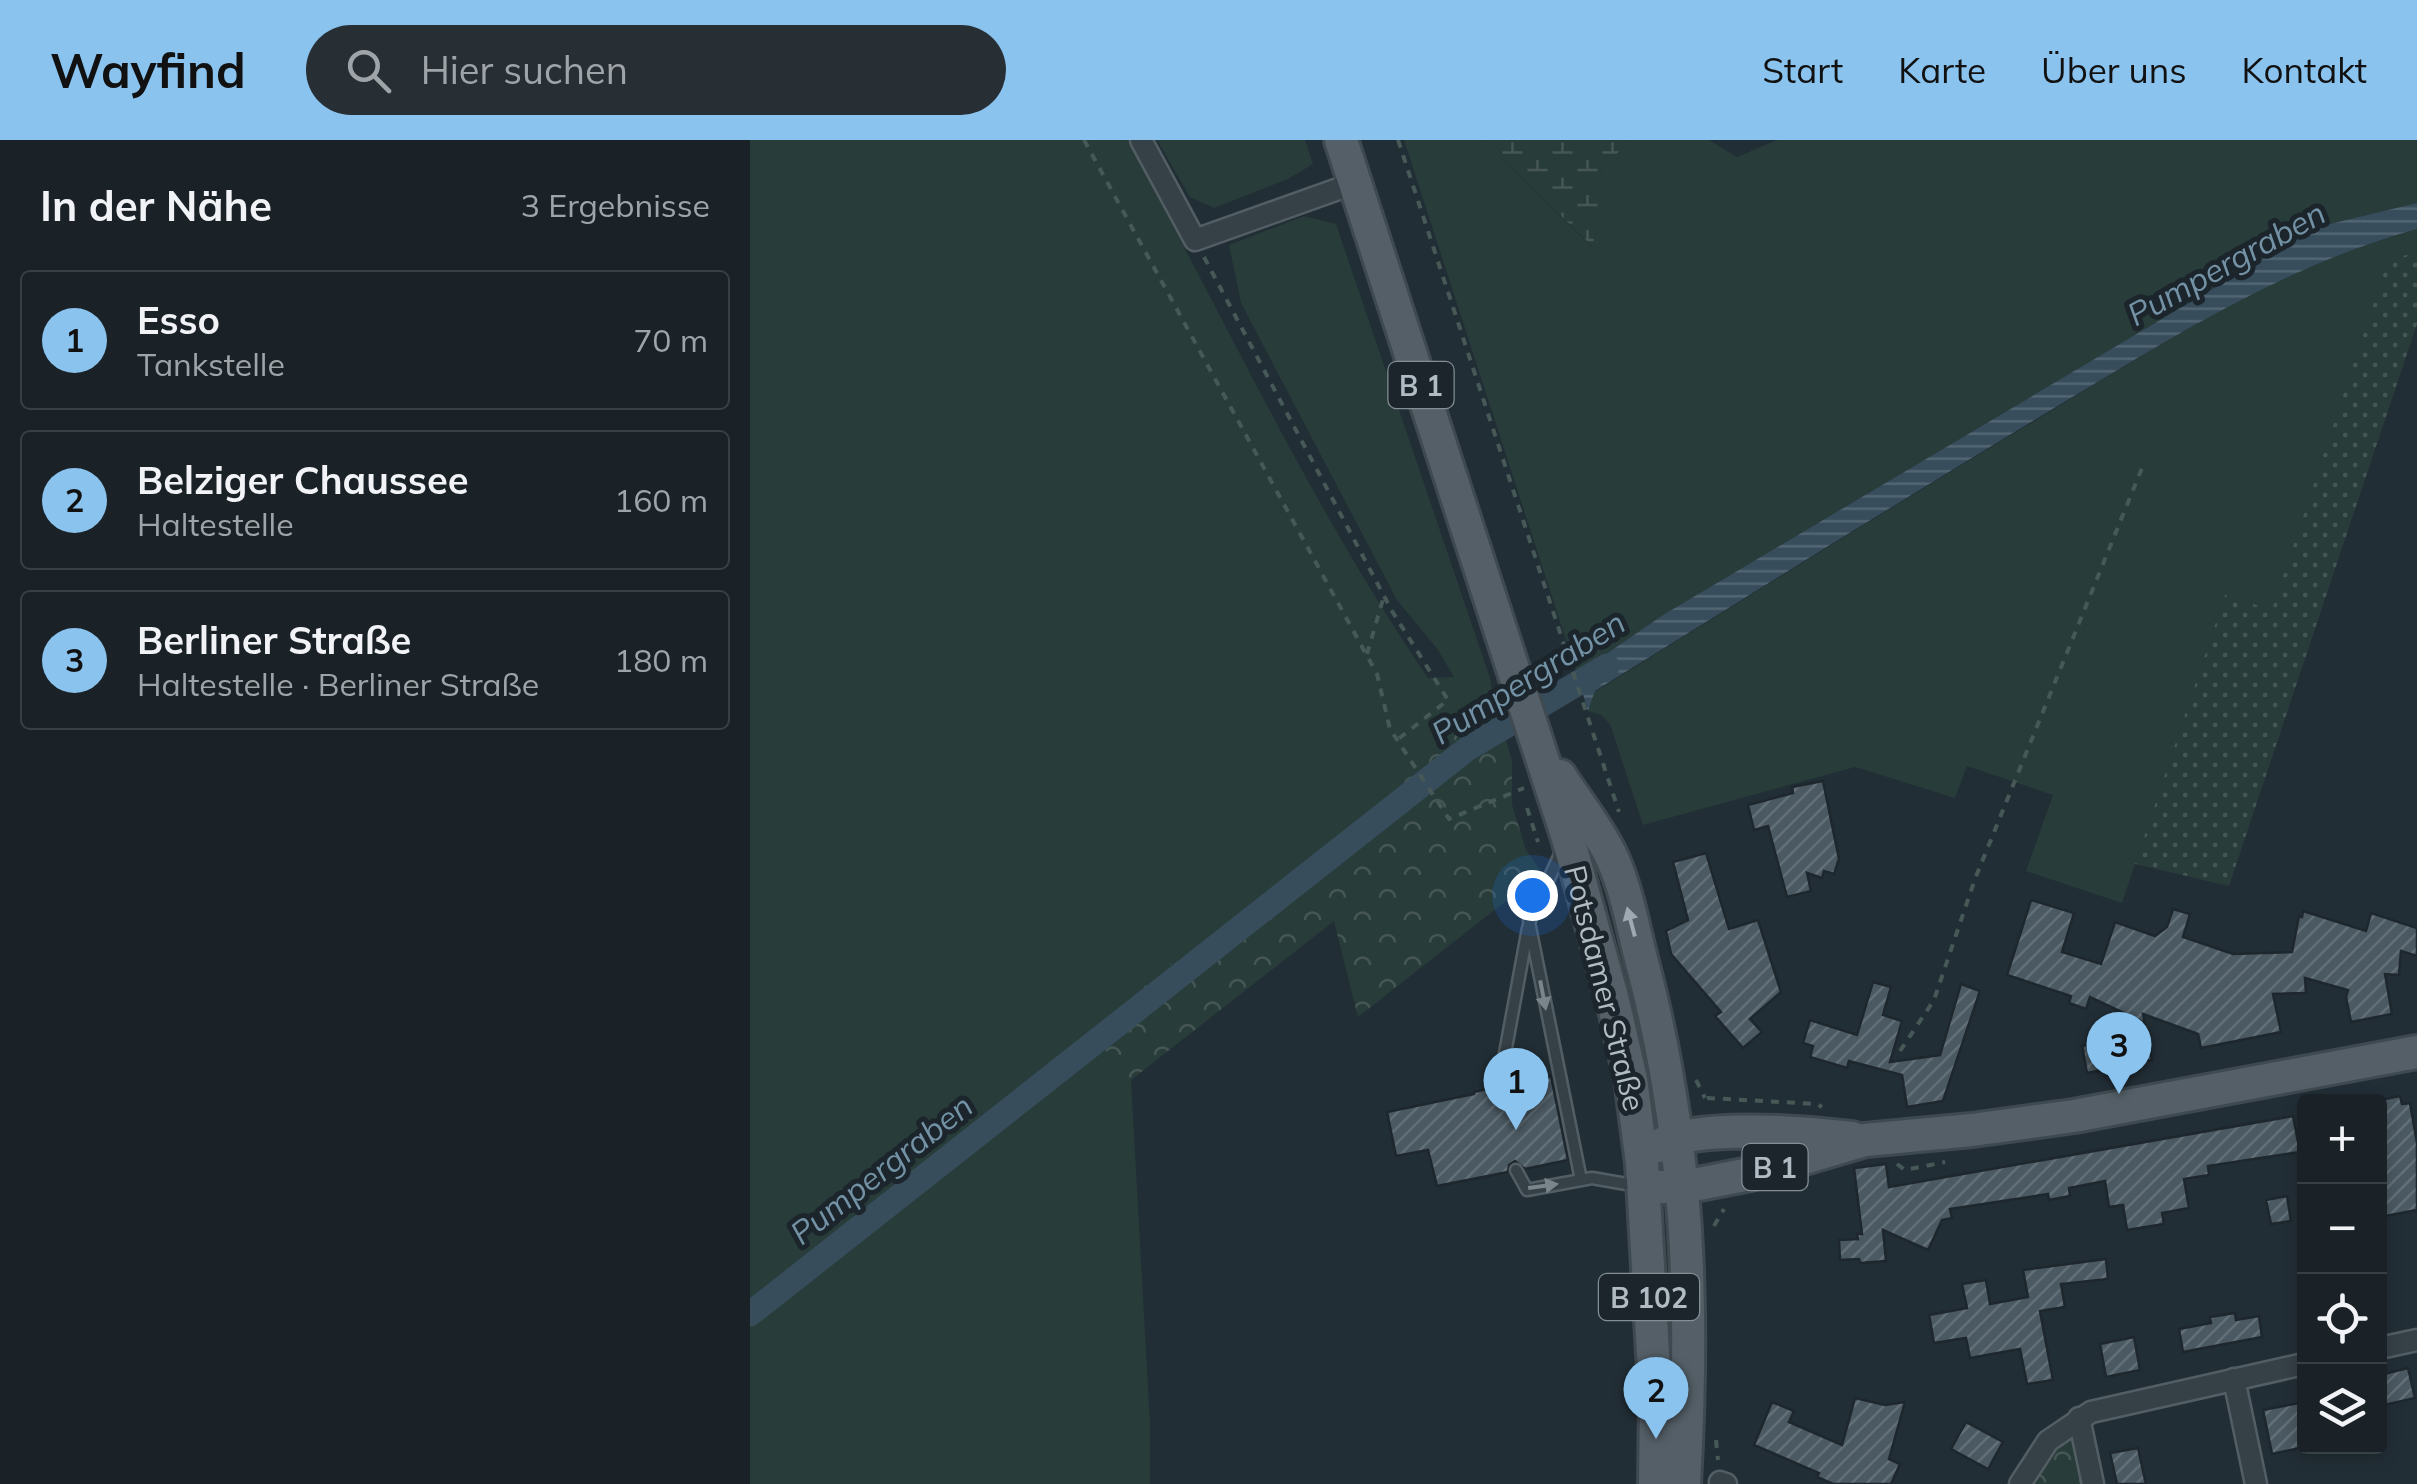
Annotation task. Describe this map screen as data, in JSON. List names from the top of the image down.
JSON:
{
  "streets": {
    "main road": ["B 1", "Potsdamer Straße", "B 102"]
  },
  "crossings": [
    ["B 1", "Potsdamer Straße"],
    ["B 1", "B 102"],
    ["Potsdamer Straße", "B 102"]
  ],
  "water": ["Pumpergraben"],
  "page": {
    "header": "Wayfind",
    "search": "Hier suchen",
    "nav": [
      "Start",
      "Karte",
      "Über uns",
      "Kontakt"
    ],
    "heading": ["In der Nähe", "3 Ergebnisse"],
    "list": [
      {
        "mark": "1",
        "name": "Esso",
        "note": "Tankstelle",
        "value": "70 m"
      },
      {
        "mark": "2",
        "name": "Belziger Chaussee",
        "note": "Haltestelle",
        "value": "160 m"
      },
      {
        "mark": "3",
        "name": "Berliner Straße",
        "note": "Haltestelle · Berliner Straße",
        "value": "180 m"
      }
    ],
    "pins": ["3", "1", "2"],
    "map_buttons": ["+", "−"]
  }
}
